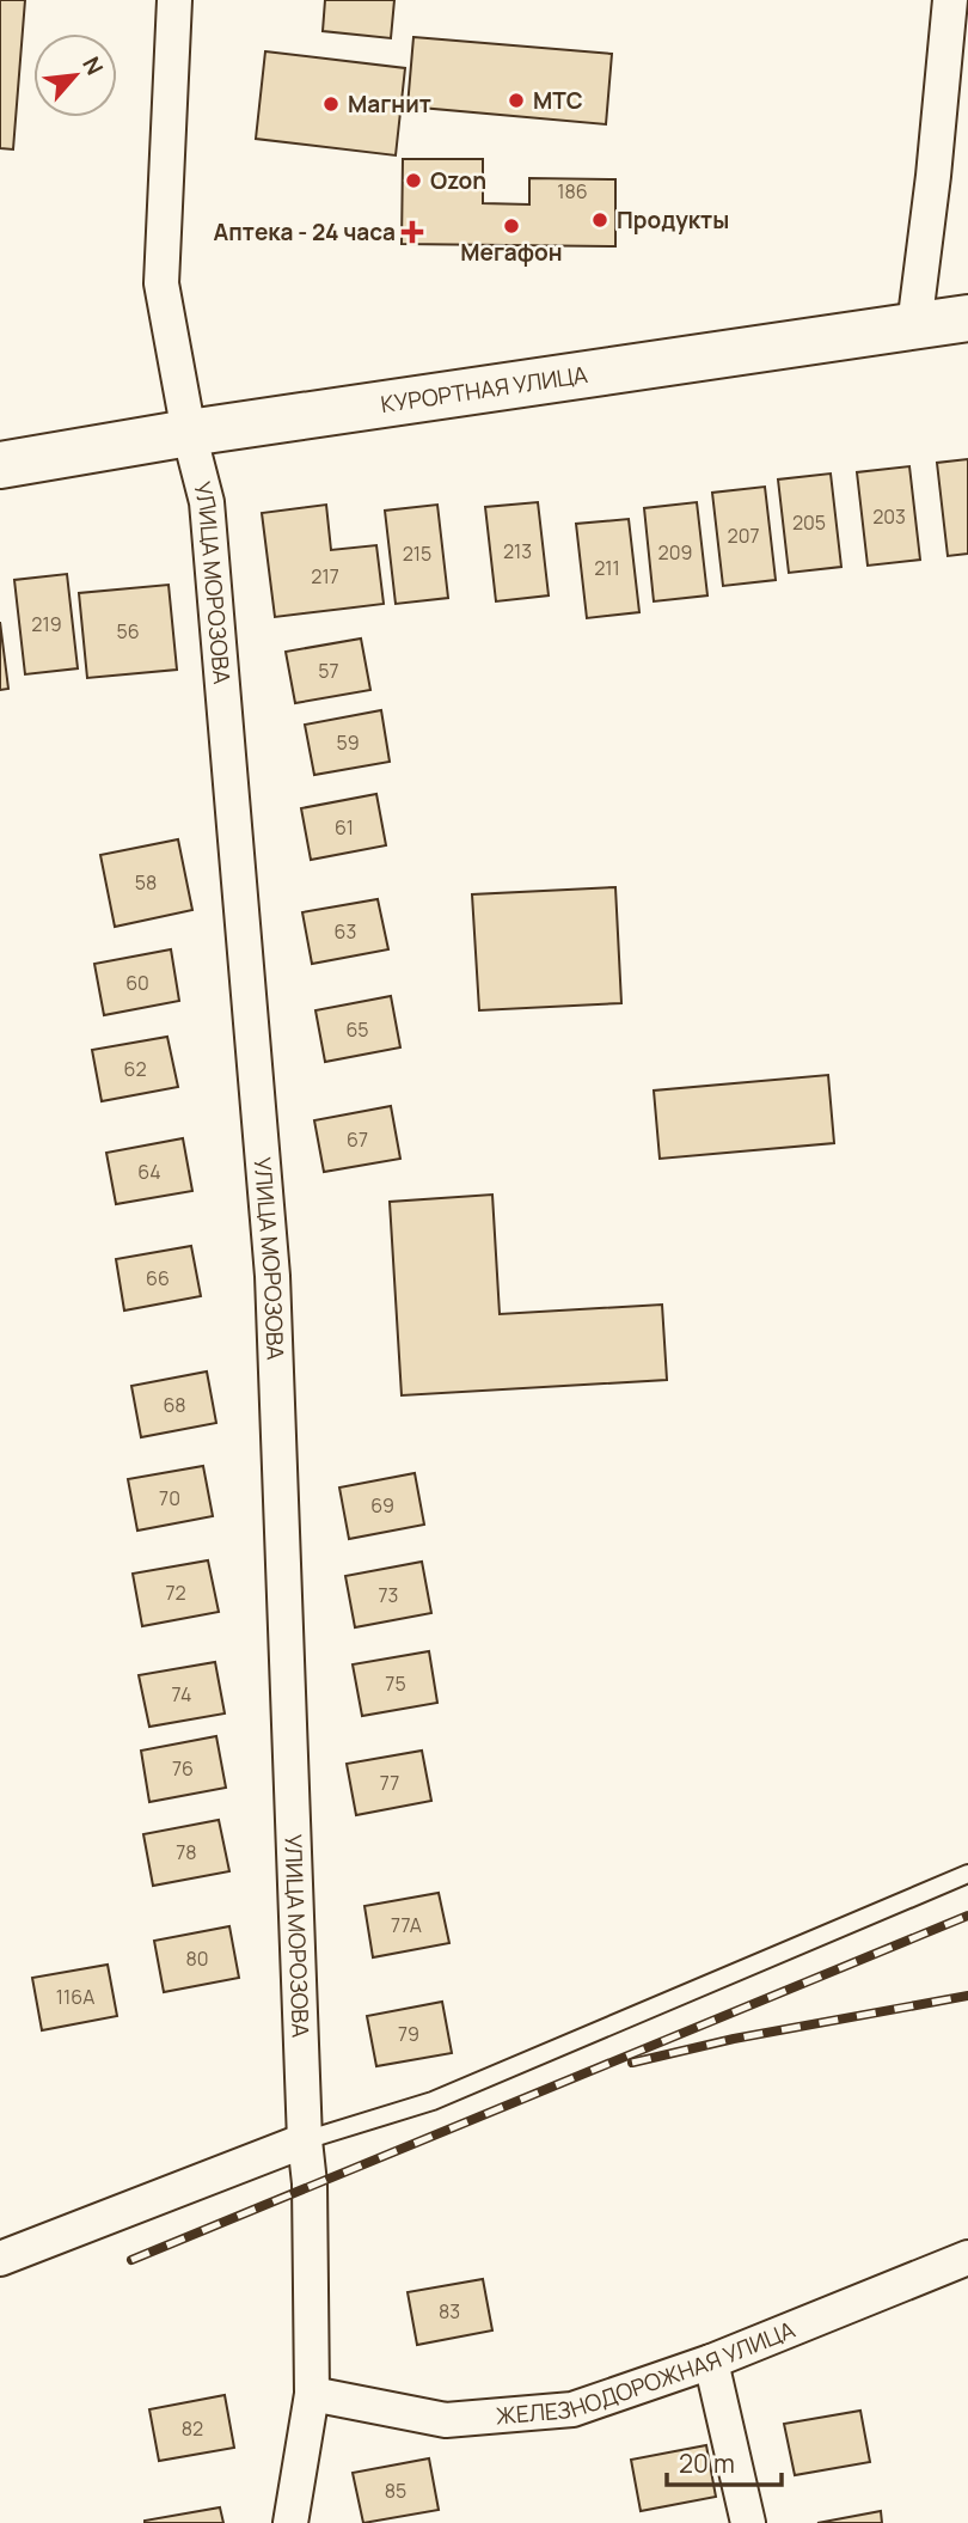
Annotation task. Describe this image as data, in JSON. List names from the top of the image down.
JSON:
{
  "streets": {
    "main road": ["КУРОРТНАЯ УЛИЦА"],
    "street": ["УЛИЦА МОРОЗОВА", "ЖЕЛЕЗНОДОРОЖНАЯ УЛИЦА"]
  },
  "crossings": [
    ["КУРОРТНАЯ УЛИЦА", "УЛИЦА МОРОЗОВА"],
    ["УЛИЦА МОРОЗОВА", "ЖЕЛЕЗНОДОРОЖНАЯ УЛИЦА"]
  ],
  "places": {
    "other": [
      "МТС",
      "Магнит",
      "Ozon",
      "Продукты",
      "Мегафон"
    ],
    "health": ["Аптека - 24 часа"]
  },
  "house_numbers": [
    "186",
    "203",
    "205",
    "207",
    "213",
    "209",
    "215",
    "211",
    "217",
    "219",
    "56",
    "57",
    "59",
    "61",
    "58",
    "63",
    "60",
    "65",
    "62",
    "67",
    "64",
    "66",
    "68",
    "70",
    "69",
    "72",
    "73",
    "75",
    "74",
    "76",
    "77",
    "78",
    "77А",
    "80",
    "116А",
    "79",
    "83",
    "82",
    "85"
  ],
  "scale_bar": "20 m",
  "north": "top right"
}
